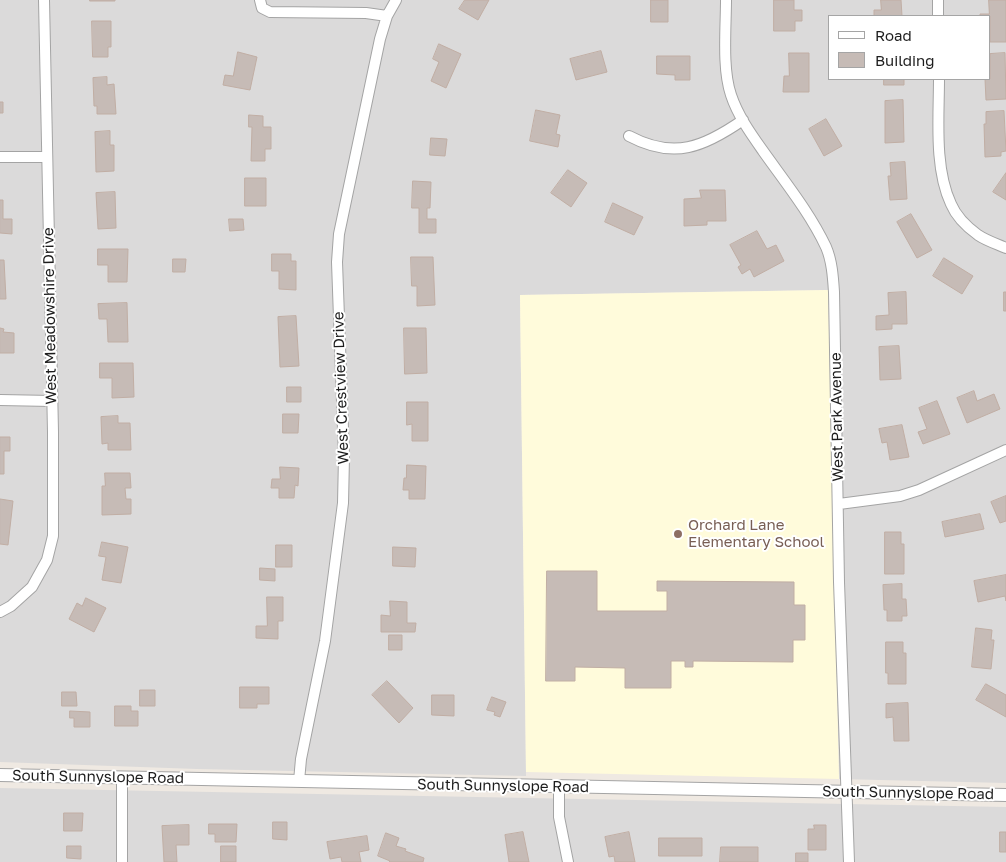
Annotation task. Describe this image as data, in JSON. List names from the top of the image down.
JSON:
{
  "streets": {
    "street": [
      "West Meadowshire Drive",
      "West Crestview Drive",
      "West Park Avenue",
      "South Sunnyslope Road"
    ]
  },
  "crossings": [
    ["West Crestview Drive", "South Sunnyslope Road"],
    ["West Park Avenue", "South Sunnyslope Road"]
  ],
  "places": ["Orchard Lane Elementary School"],
  "legend": ["Road", "Building"]
}
